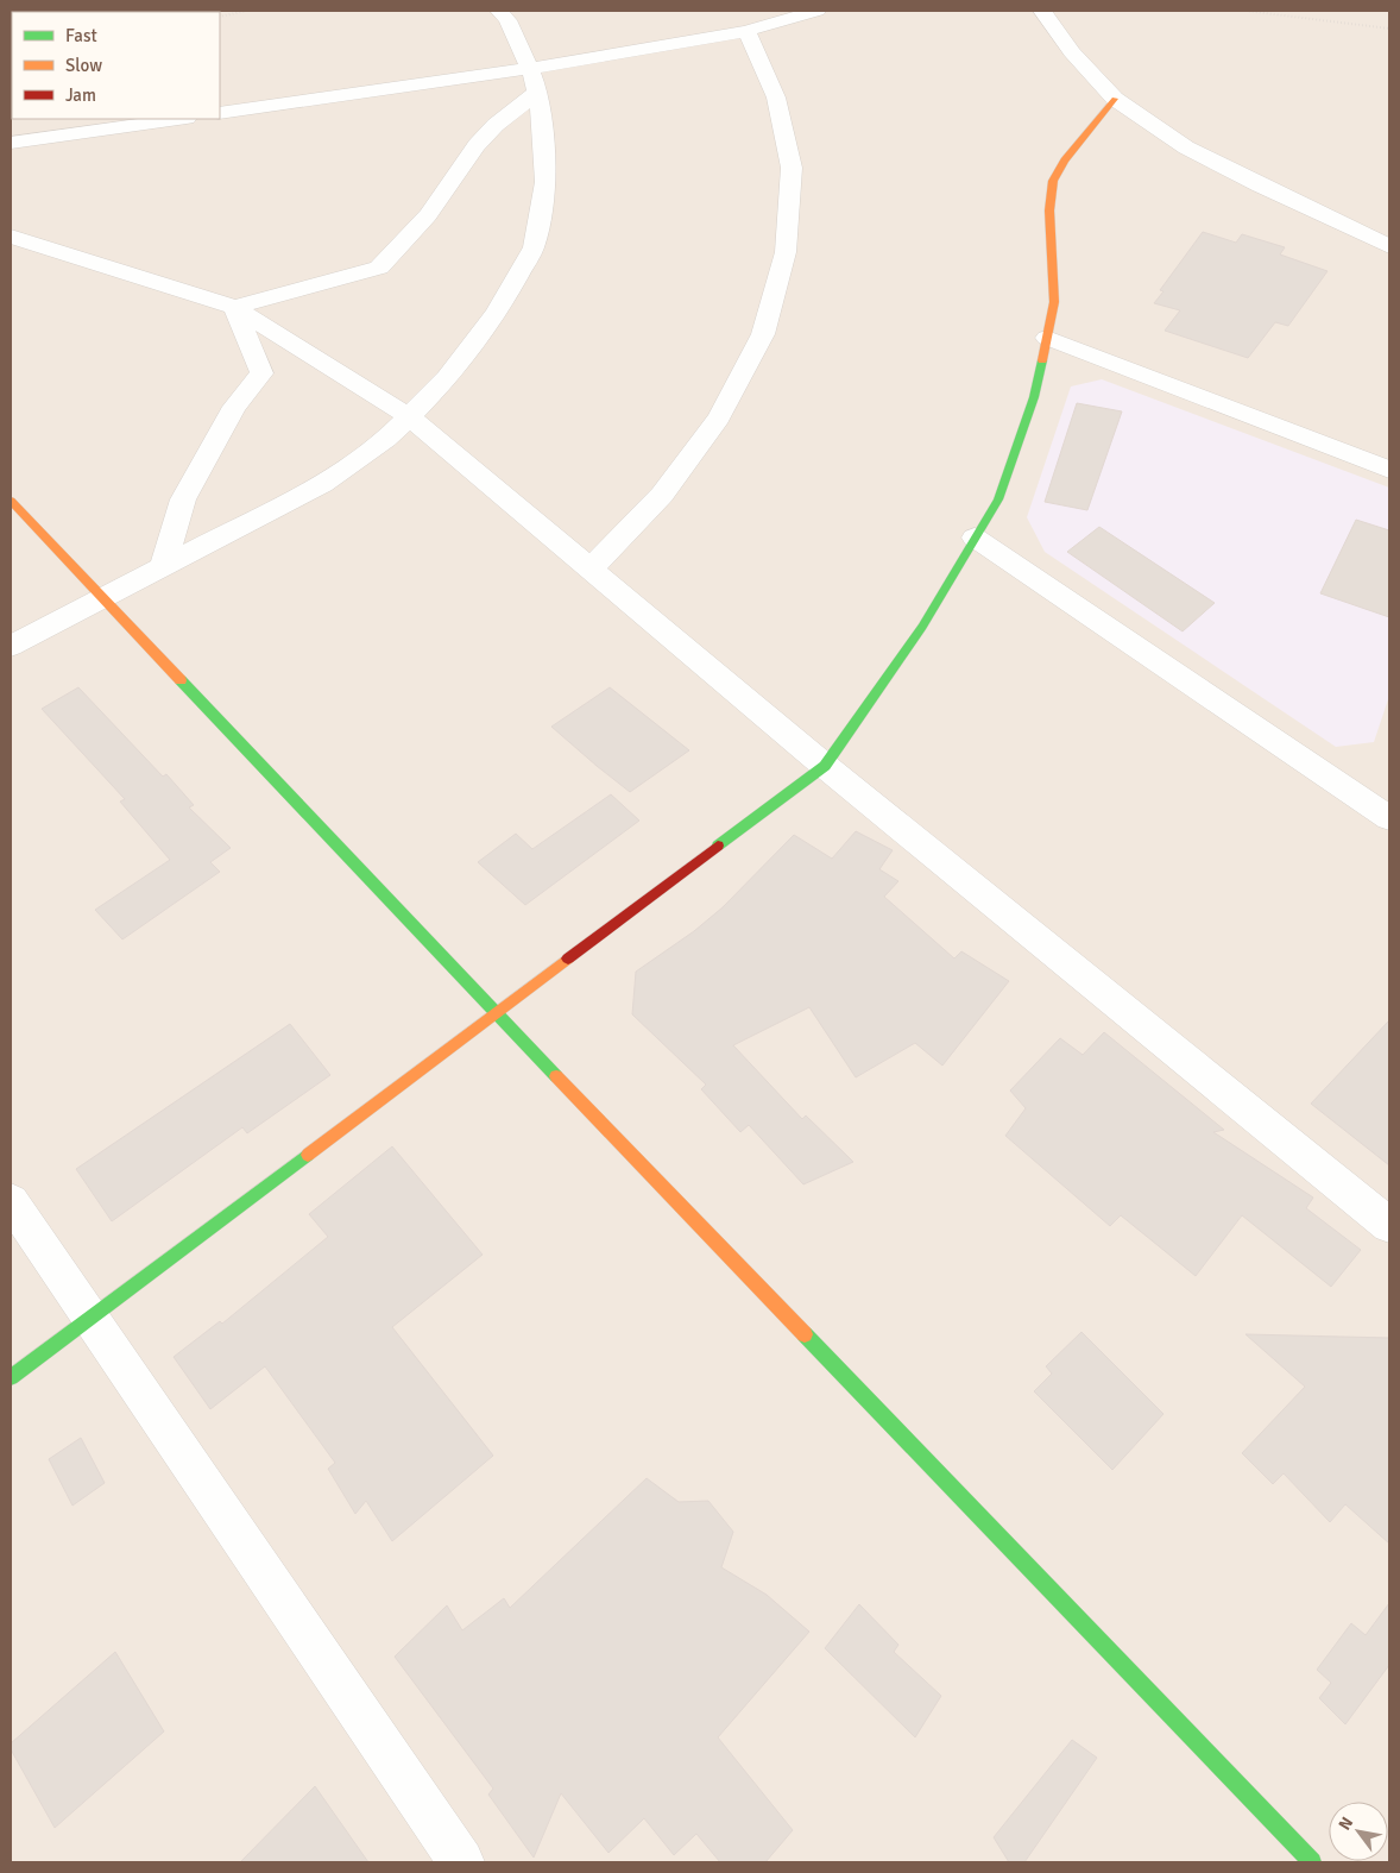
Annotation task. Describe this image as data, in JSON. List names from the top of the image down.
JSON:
{
  "legend": ["Fast", "Slow", "Jam"],
  "north": "top left"
}
